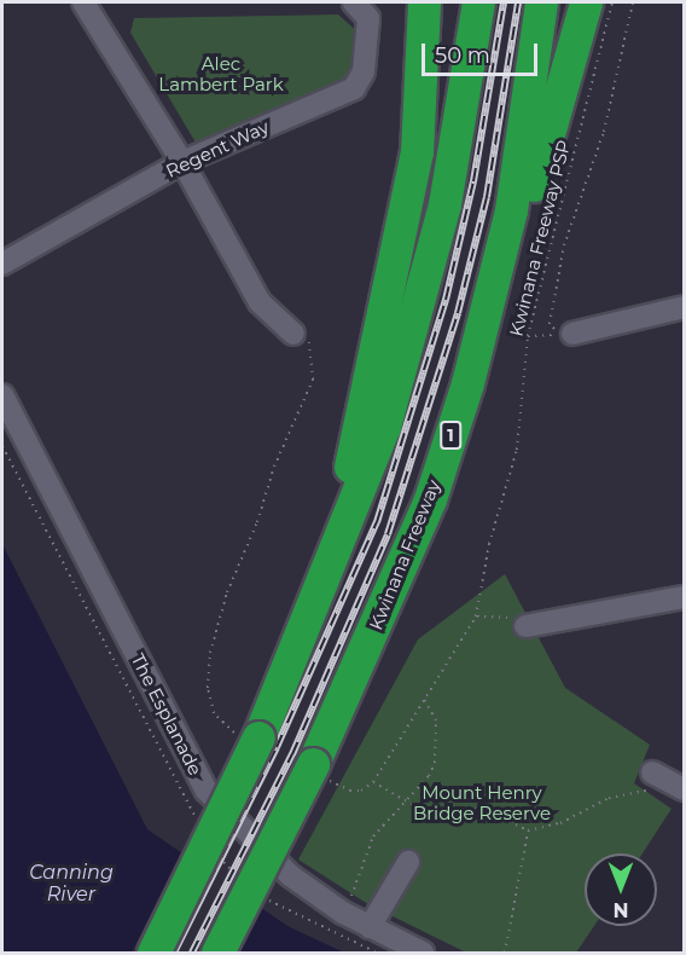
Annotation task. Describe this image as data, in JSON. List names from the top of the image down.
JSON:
{
  "streets": {
    "highway": ["1", "Kwinana Freeway"],
    "street": ["Regent Way", "The Esplanade"],
    "path": ["Kwinana Freeway PSP"]
  },
  "water": ["Canning River"],
  "parks": ["Alec Lambert Park", "Mount Henry Bridge Reserve"],
  "scale_bar": "50 m",
  "north": "bottom"
}
